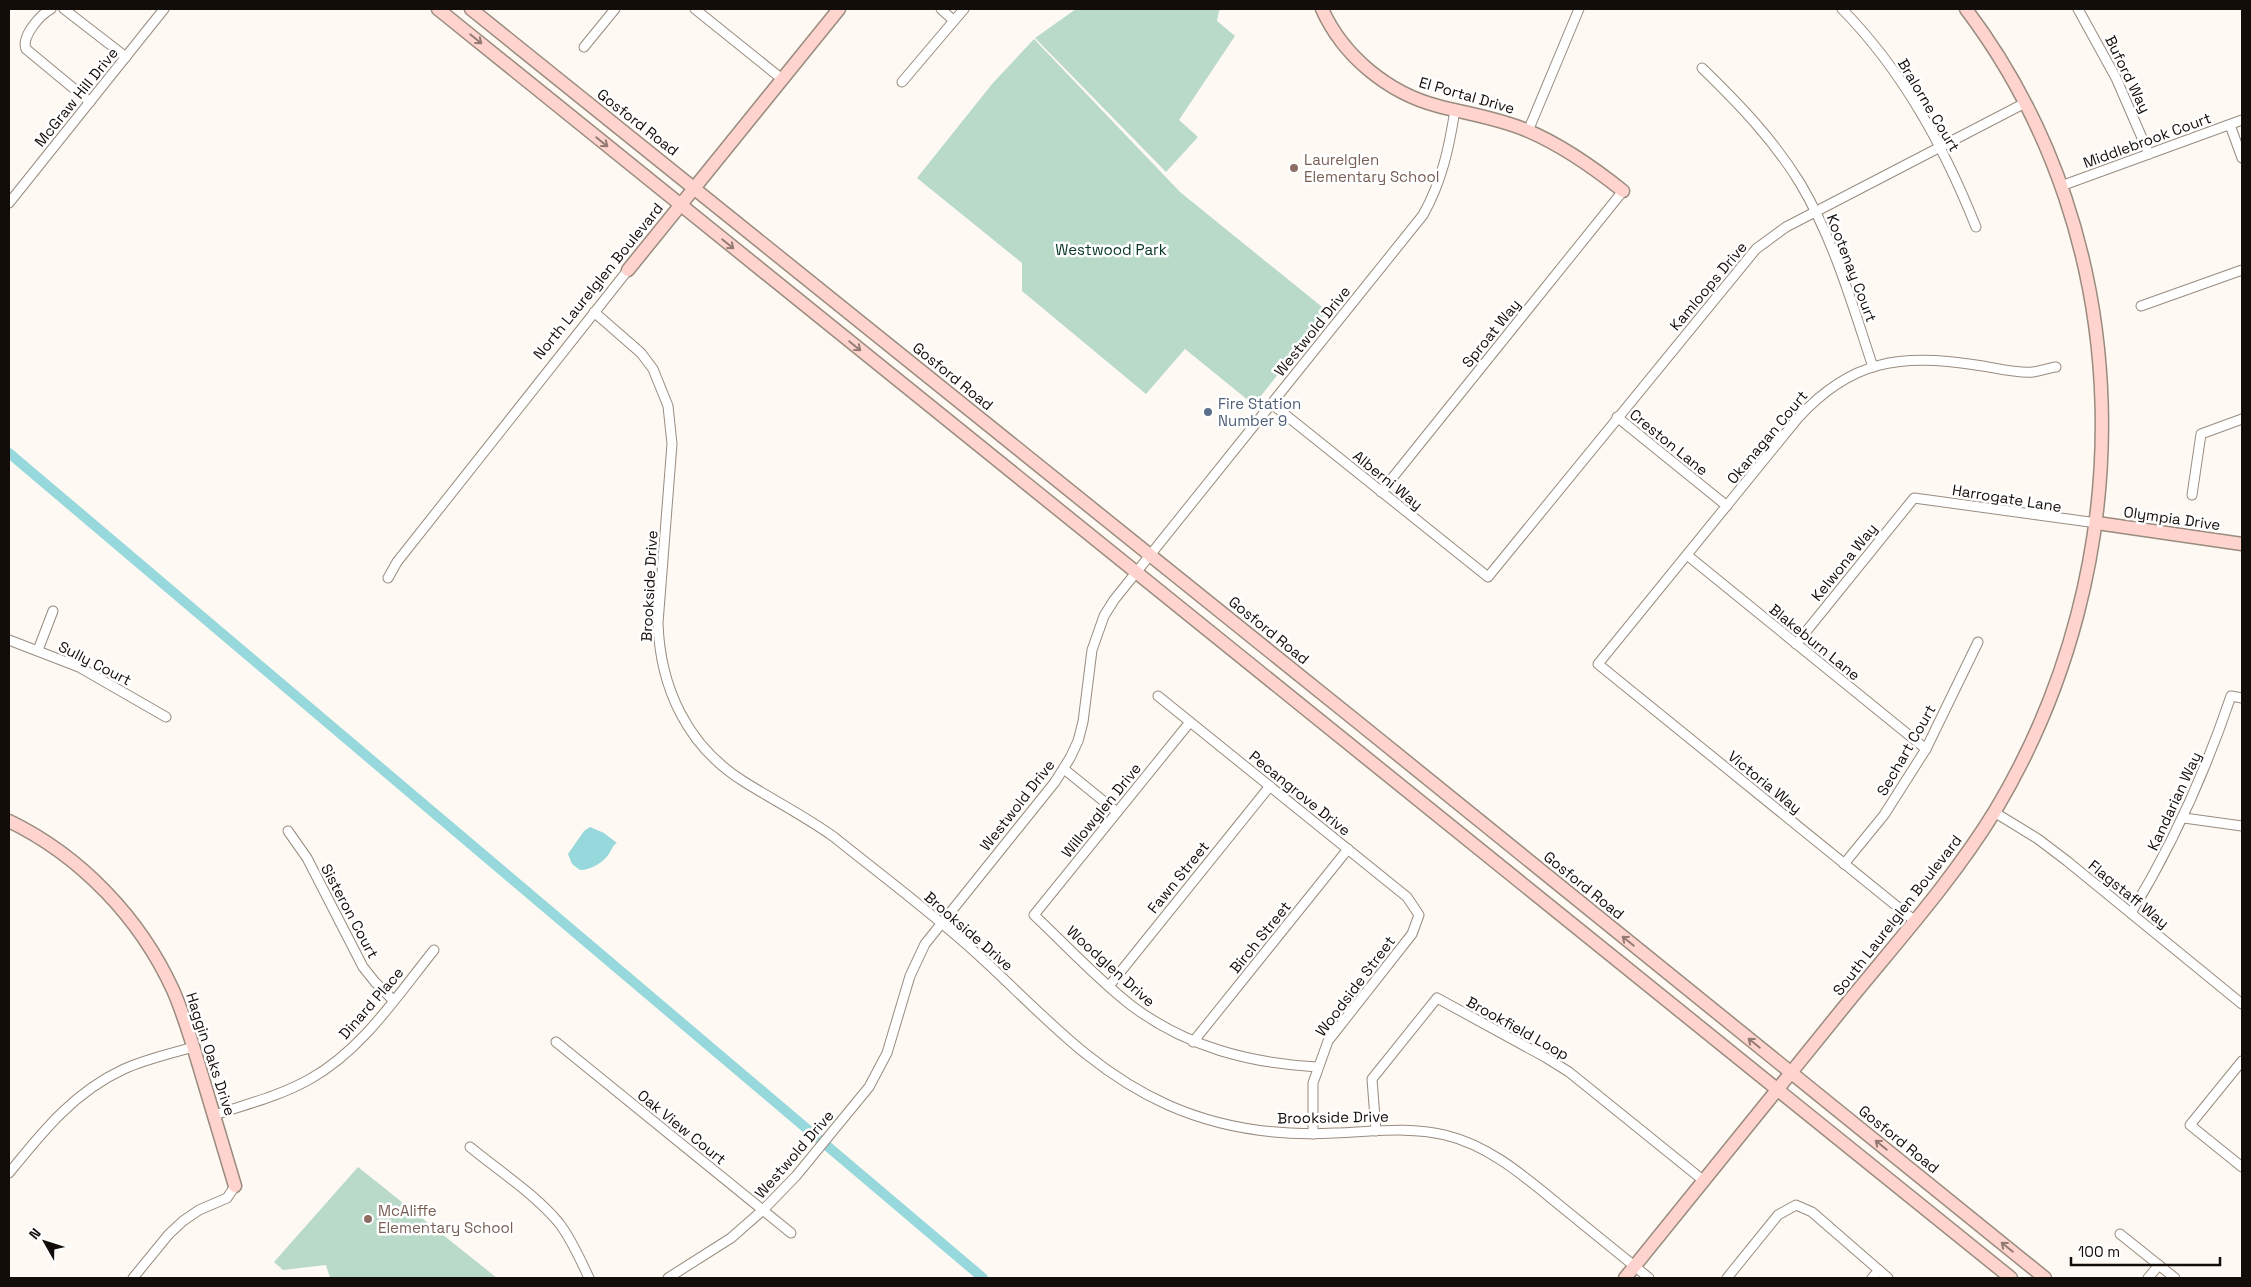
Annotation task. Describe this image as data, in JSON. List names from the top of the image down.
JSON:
{
  "streets": {
    "main road": [
      "El Portal Drive",
      "Gosford Road",
      "North Laurelglen Boulevard",
      "Olympia Drive",
      "South Laurelglen Boulevard",
      "Haggin Oaks Drive"
    ],
    "street": [
      "Buford Way",
      "McGraw Hill Drive",
      "Bralorne Court",
      "Middlebrook Court",
      "Kootenay Court",
      "Kamloops Drive",
      "Westwold Drive",
      "Sproat Way",
      "Okanagan Court",
      "Creston Lane",
      "Alberni Way",
      "Harrogate Lane",
      "Kelwona Way",
      "Brookside Drive",
      "Blakeburn Lane",
      "Sully Court",
      "Sechart Court",
      "Victoria Way",
      "Pecangrove Drive",
      "Kandarian Way",
      "Willowglen Drive",
      "Fawn Street",
      "Flagstaff Way",
      "Sisteron Court",
      "Birch Street",
      "Woodglen Drive",
      "Woodside Street",
      "Dinard Place",
      "Brookfield Loop",
      "Oak View Court"
    ]
  },
  "crossings": [
    ["Buford Way", "Middlebrook Court"],
    ["El Portal Drive", "Westwold Drive"],
    ["El Portal Drive", "Sproat Way"],
    ["Bralorne Court", "Kamloops Drive"],
    ["Gosford Road", "North Laurelglen Boulevard"],
    ["Gosford Road", "Westwold Drive"],
    ["Gosford Road", "South Laurelglen Boulevard"],
    ["Middlebrook Court", "South Laurelglen Boulevard"],
    ["Kootenay Court", "Kamloops Drive"],
    ["Kootenay Court", "Okanagan Court"],
    ["North Laurelglen Boulevard", "Brookside Drive"],
    ["Kamloops Drive", "Creston Lane"],
    ["Kamloops Drive", "Alberni Way"],
    ["Kamloops Drive", "South Laurelglen Boulevard"],
    ["Westwold Drive", "Alberni Way"],
    ["Westwold Drive", "Brookside Drive"],
    ["Westwold Drive", "Oak View Court"],
    ["Sproat Way", "Alberni Way"],
    ["Okanagan Court", "Creston Lane"],
    ["Okanagan Court", "Blakeburn Lane"],
    ["Okanagan Court", "Victoria Way"],
    ["Harrogate Lane", "Olympia Drive"],
    ["Harrogate Lane", "Kelwona Way"],
    ["Harrogate Lane", "South Laurelglen Boulevard"],
    ["Olympia Drive", "South Laurelglen Boulevard"],
    ["Kelwona Way", "Blakeburn Lane"],
    ["Brookside Drive", "South Laurelglen Boulevard"],
    ["Brookside Drive", "Woodside Street"],
    ["Brookside Drive", "Brookfield Loop"],
    ["Blakeburn Lane", "Sechart Court"],
    ["Sechart Court", "Victoria Way"],
    ["Victoria Way", "South Laurelglen Boulevard"],
    ["Pecangrove Drive", "Willowglen Drive"],
    ["Pecangrove Drive", "Fawn Street"],
    ["Pecangrove Drive", "Birch Street"],
    ["Pecangrove Drive", "Woodside Street"],
    ["Kandarian Way", "Flagstaff Way"],
    ["Willowglen Drive", "Woodglen Drive"],
    ["Fawn Street", "Woodglen Drive"],
    ["Flagstaff Way", "South Laurelglen Boulevard"],
    ["Sisteron Court", "Dinard Place"],
    ["South Laurelglen Boulevard", "Brookfield Loop"],
    ["Birch Street", "Woodglen Drive"],
    ["Woodglen Drive", "Woodside Street"],
    ["Dinard Place", "Haggin Oaks Drive"]
  ],
  "parks": ["Westwood Park"],
  "places": ["Laurelglen Elementary School", "Fire Station Number 9", "McAliffe Elementary School"],
  "scale_bar": "100 m",
  "north": "top left"
}
